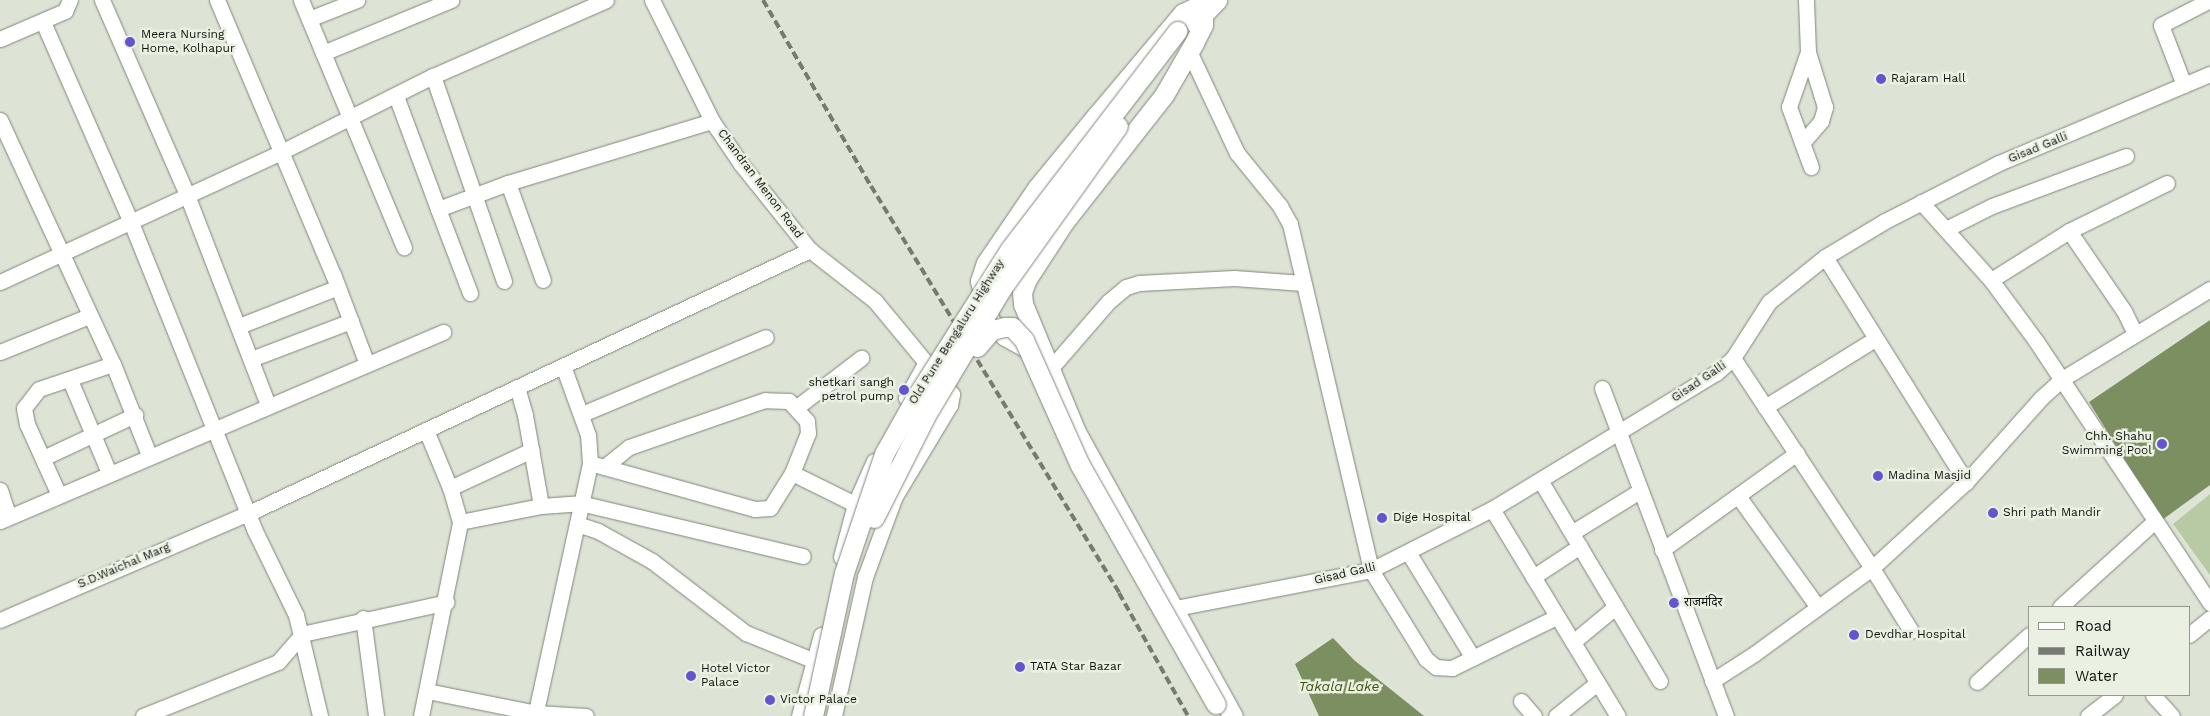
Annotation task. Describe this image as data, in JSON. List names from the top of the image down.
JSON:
{
  "streets": {
    "main road": ["Old Pune Bengaluru Highway"],
    "street": ["Gisad Galli", "Chandran Menon Road", "S.D.Waichal Marg"]
  },
  "crossings": [
    ["Chandran Menon Road", "S.D.Waichal Marg"]
  ],
  "water": ["Takala Lake"],
  "places": [
    "Meera Nursing Home, Kolhapur",
    "Rajaram Hall",
    "shetkari sangh petrol pump",
    "Chh. Shahu Swimming Pool",
    "Madina Masjid",
    "Shri path Mandir",
    "Dige Hospital",
    "राजमंदिर",
    "Devdhar Hospital",
    "TATA Star Bazar",
    "Hotel Victor Palace",
    "Victor Palace"
  ],
  "legend": ["Road", "Railway", "Water"]
}
